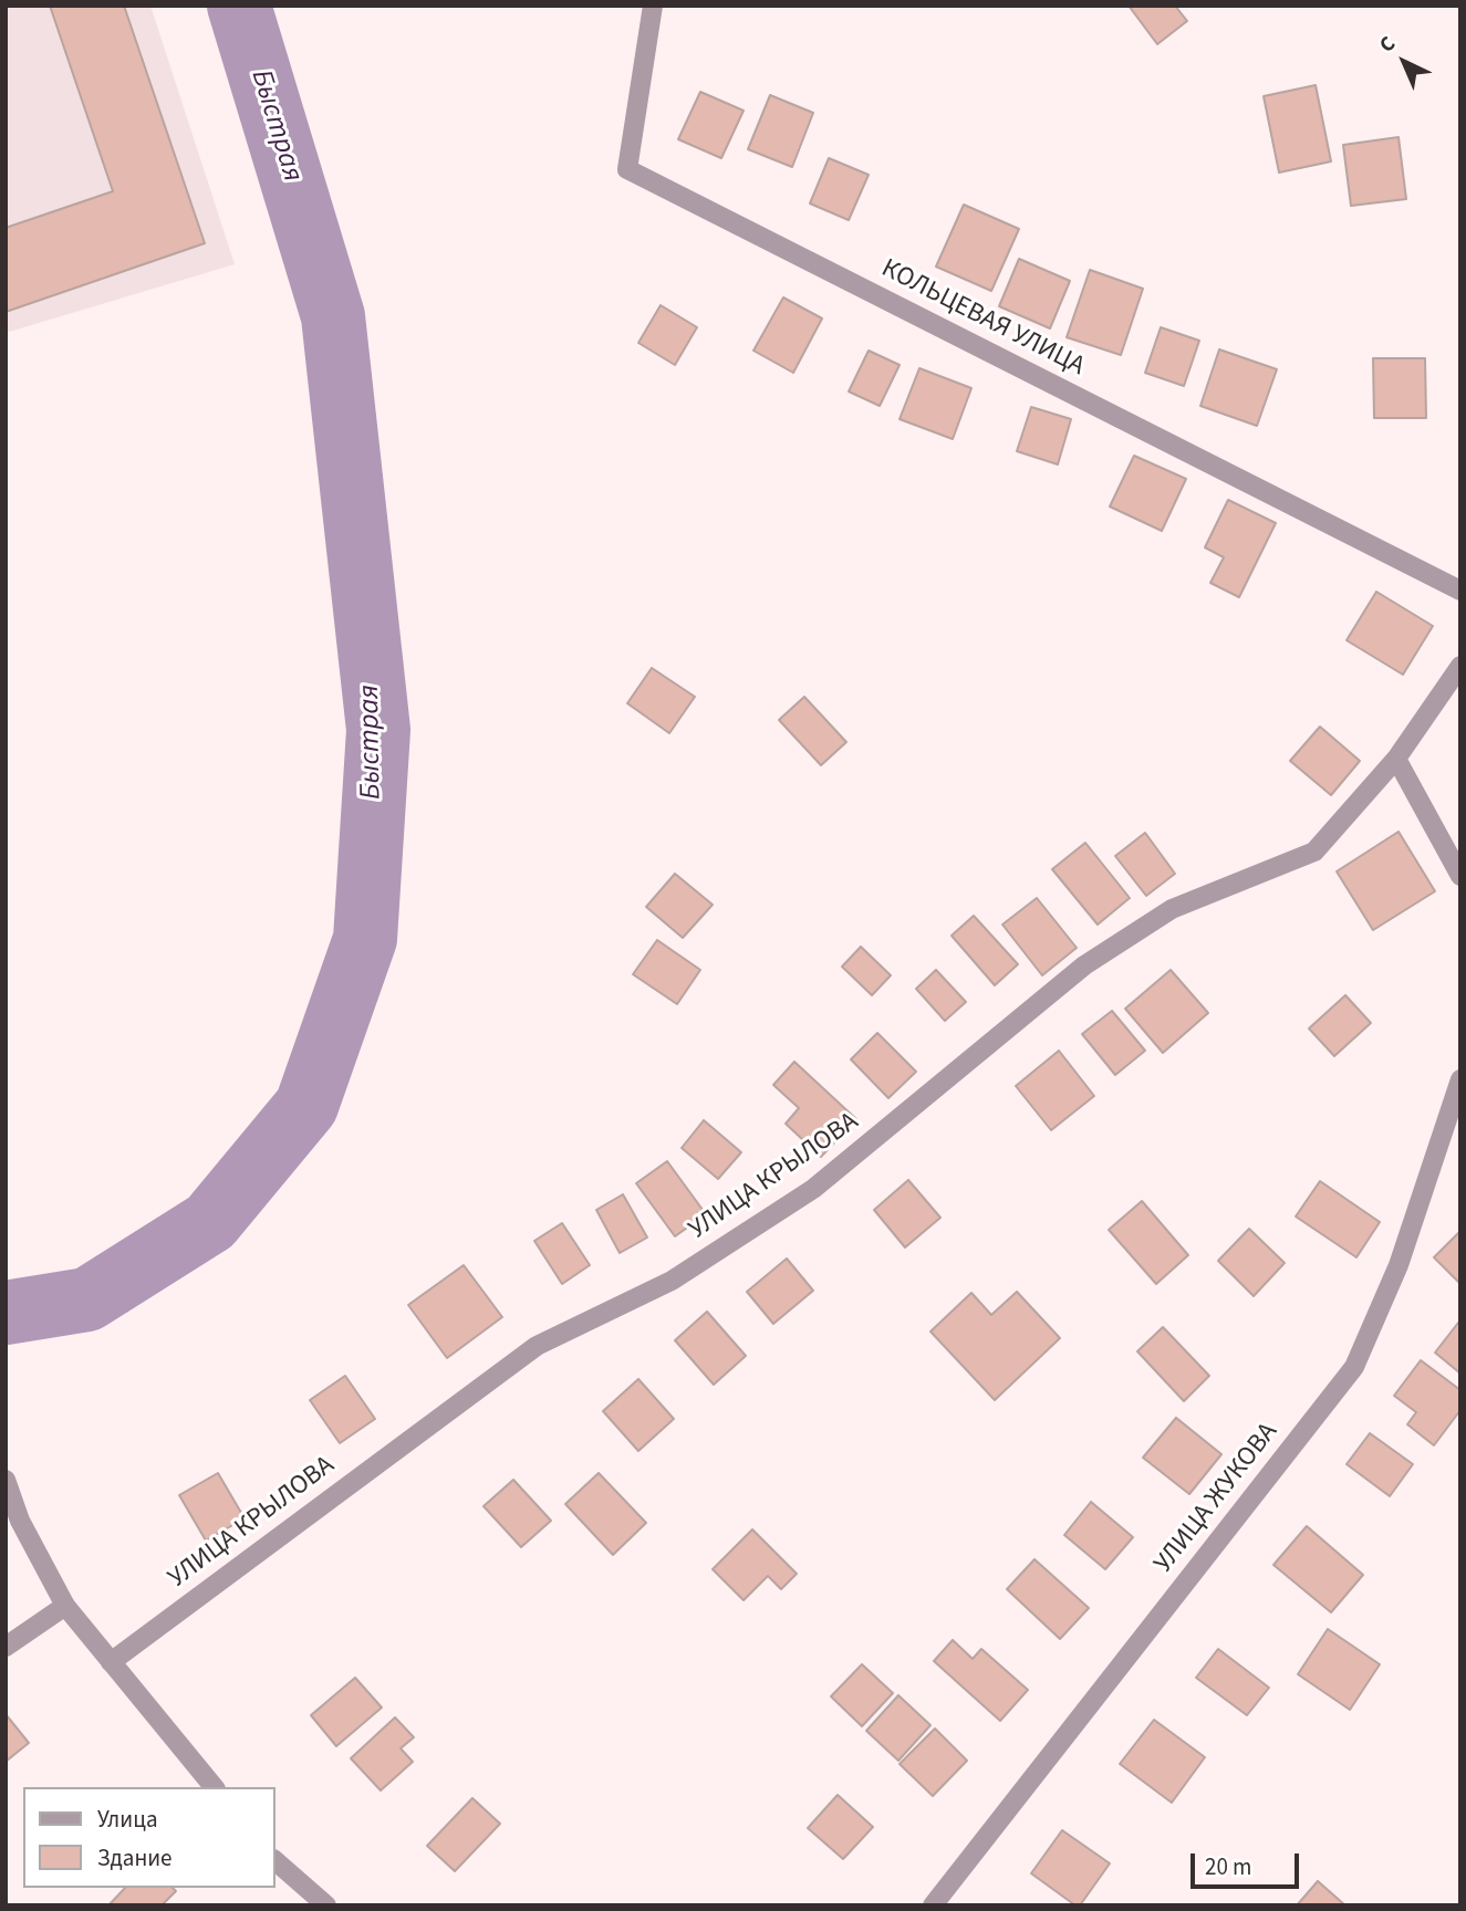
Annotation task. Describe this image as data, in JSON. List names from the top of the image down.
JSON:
{
  "streets": {
    "street": ["КОЛЬЦЕВАЯ УЛИЦА", "УЛИЦА КРЫЛОВА", "УЛИЦА ЖУКОВА"]
  },
  "water": ["Быстрая"],
  "legend": ["Улица", "Здание"],
  "scale_bar": "20 m",
  "north": "top left"
}
